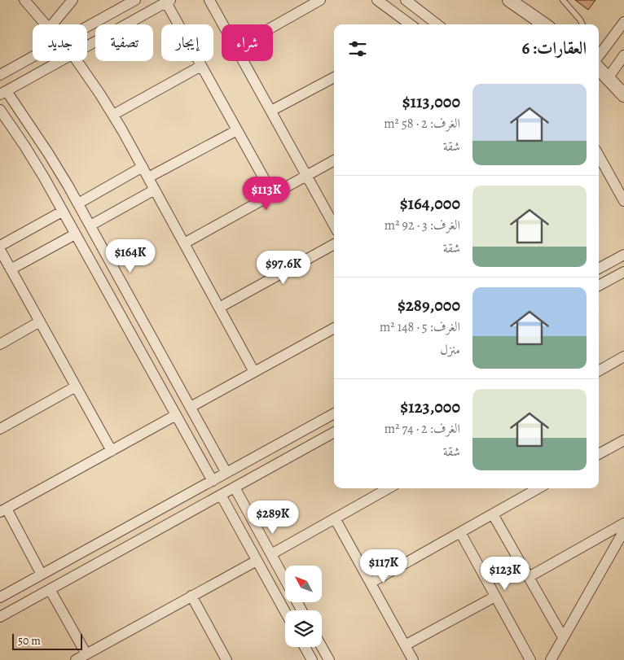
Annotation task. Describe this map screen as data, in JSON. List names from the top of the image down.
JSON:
{
  "scale_bar": "50 m",
  "north": "top left",
  "page": {
    "chip": [
      "شراء",
      "إيجار",
      "تصفية",
      "جديد"
    ],
    "heading": "العقارات: 6",
    "list": [
      {
        "name": "$113,000",
        "note": "الغرف: 2 · 58 m² · شقة"
      },
      {
        "name": "$164,000",
        "note": "الغرف: 3 · 92 m² · شقة"
      },
      {
        "name": "$289,000",
        "note": "الغرف: 5 · 148 m² · منزل"
      },
      {
        "name": "$123,000",
        "note": "الغرف: 2 · 74 m² · شقة"
      }
    ],
    "price": [
      "$113K",
      "$164K",
      "$97.6K",
      "$289K",
      "$117K",
      "$123K"
    ],
    "scale": "50 m"
  }
}
